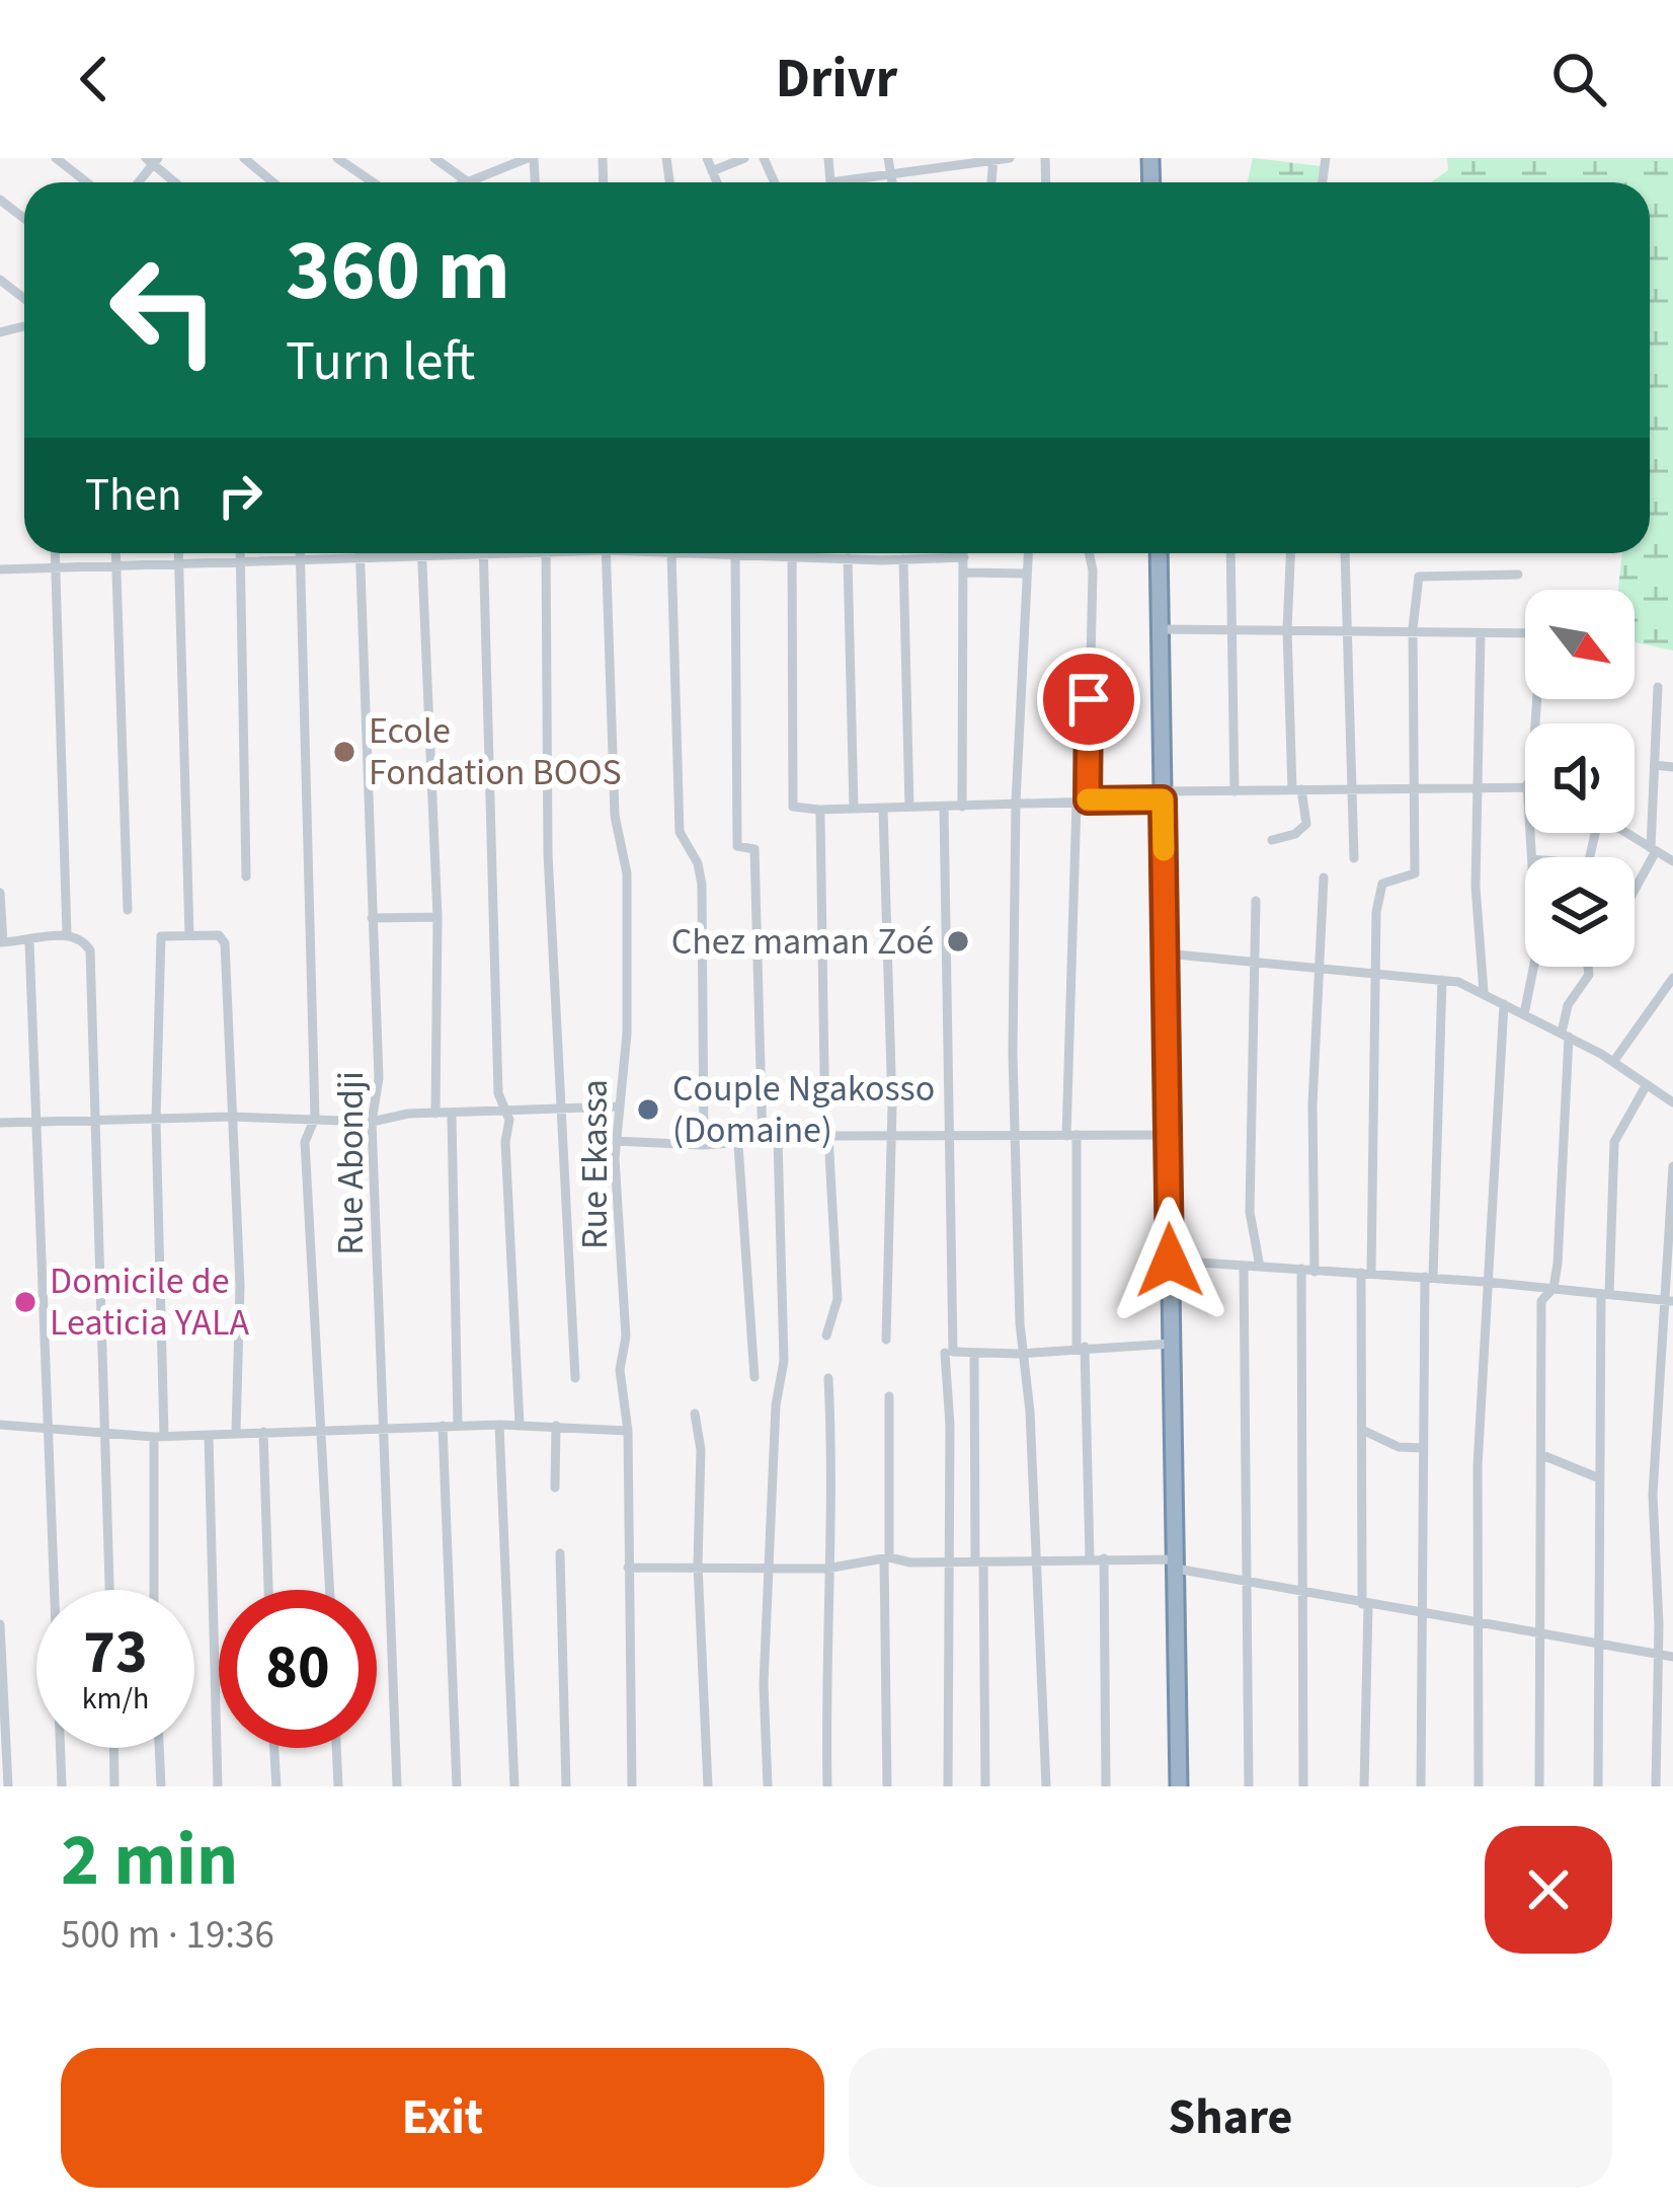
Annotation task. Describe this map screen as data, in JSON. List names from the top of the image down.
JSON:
{
  "streets": {
    "street": ["Rue Abondji", "Rue Ekassa"]
  },
  "places": [
    "Ecole Fondation BOOS",
    "Chez maman Zoé",
    "Couple Ngakosso (Domaine)",
    "Domicile de Leaticia YALA"
  ],
  "north": "bottom right",
  "page": {
    "header": "Drivr",
    "turn": ["360 m", "Turn left"],
    "then": "Then",
    "speed": "73 km/h",
    "limit": "80",
    "heading": ["2 min", "500 m · 19:36"],
    "buttons": ["Exit", "Share"]
  }
}
